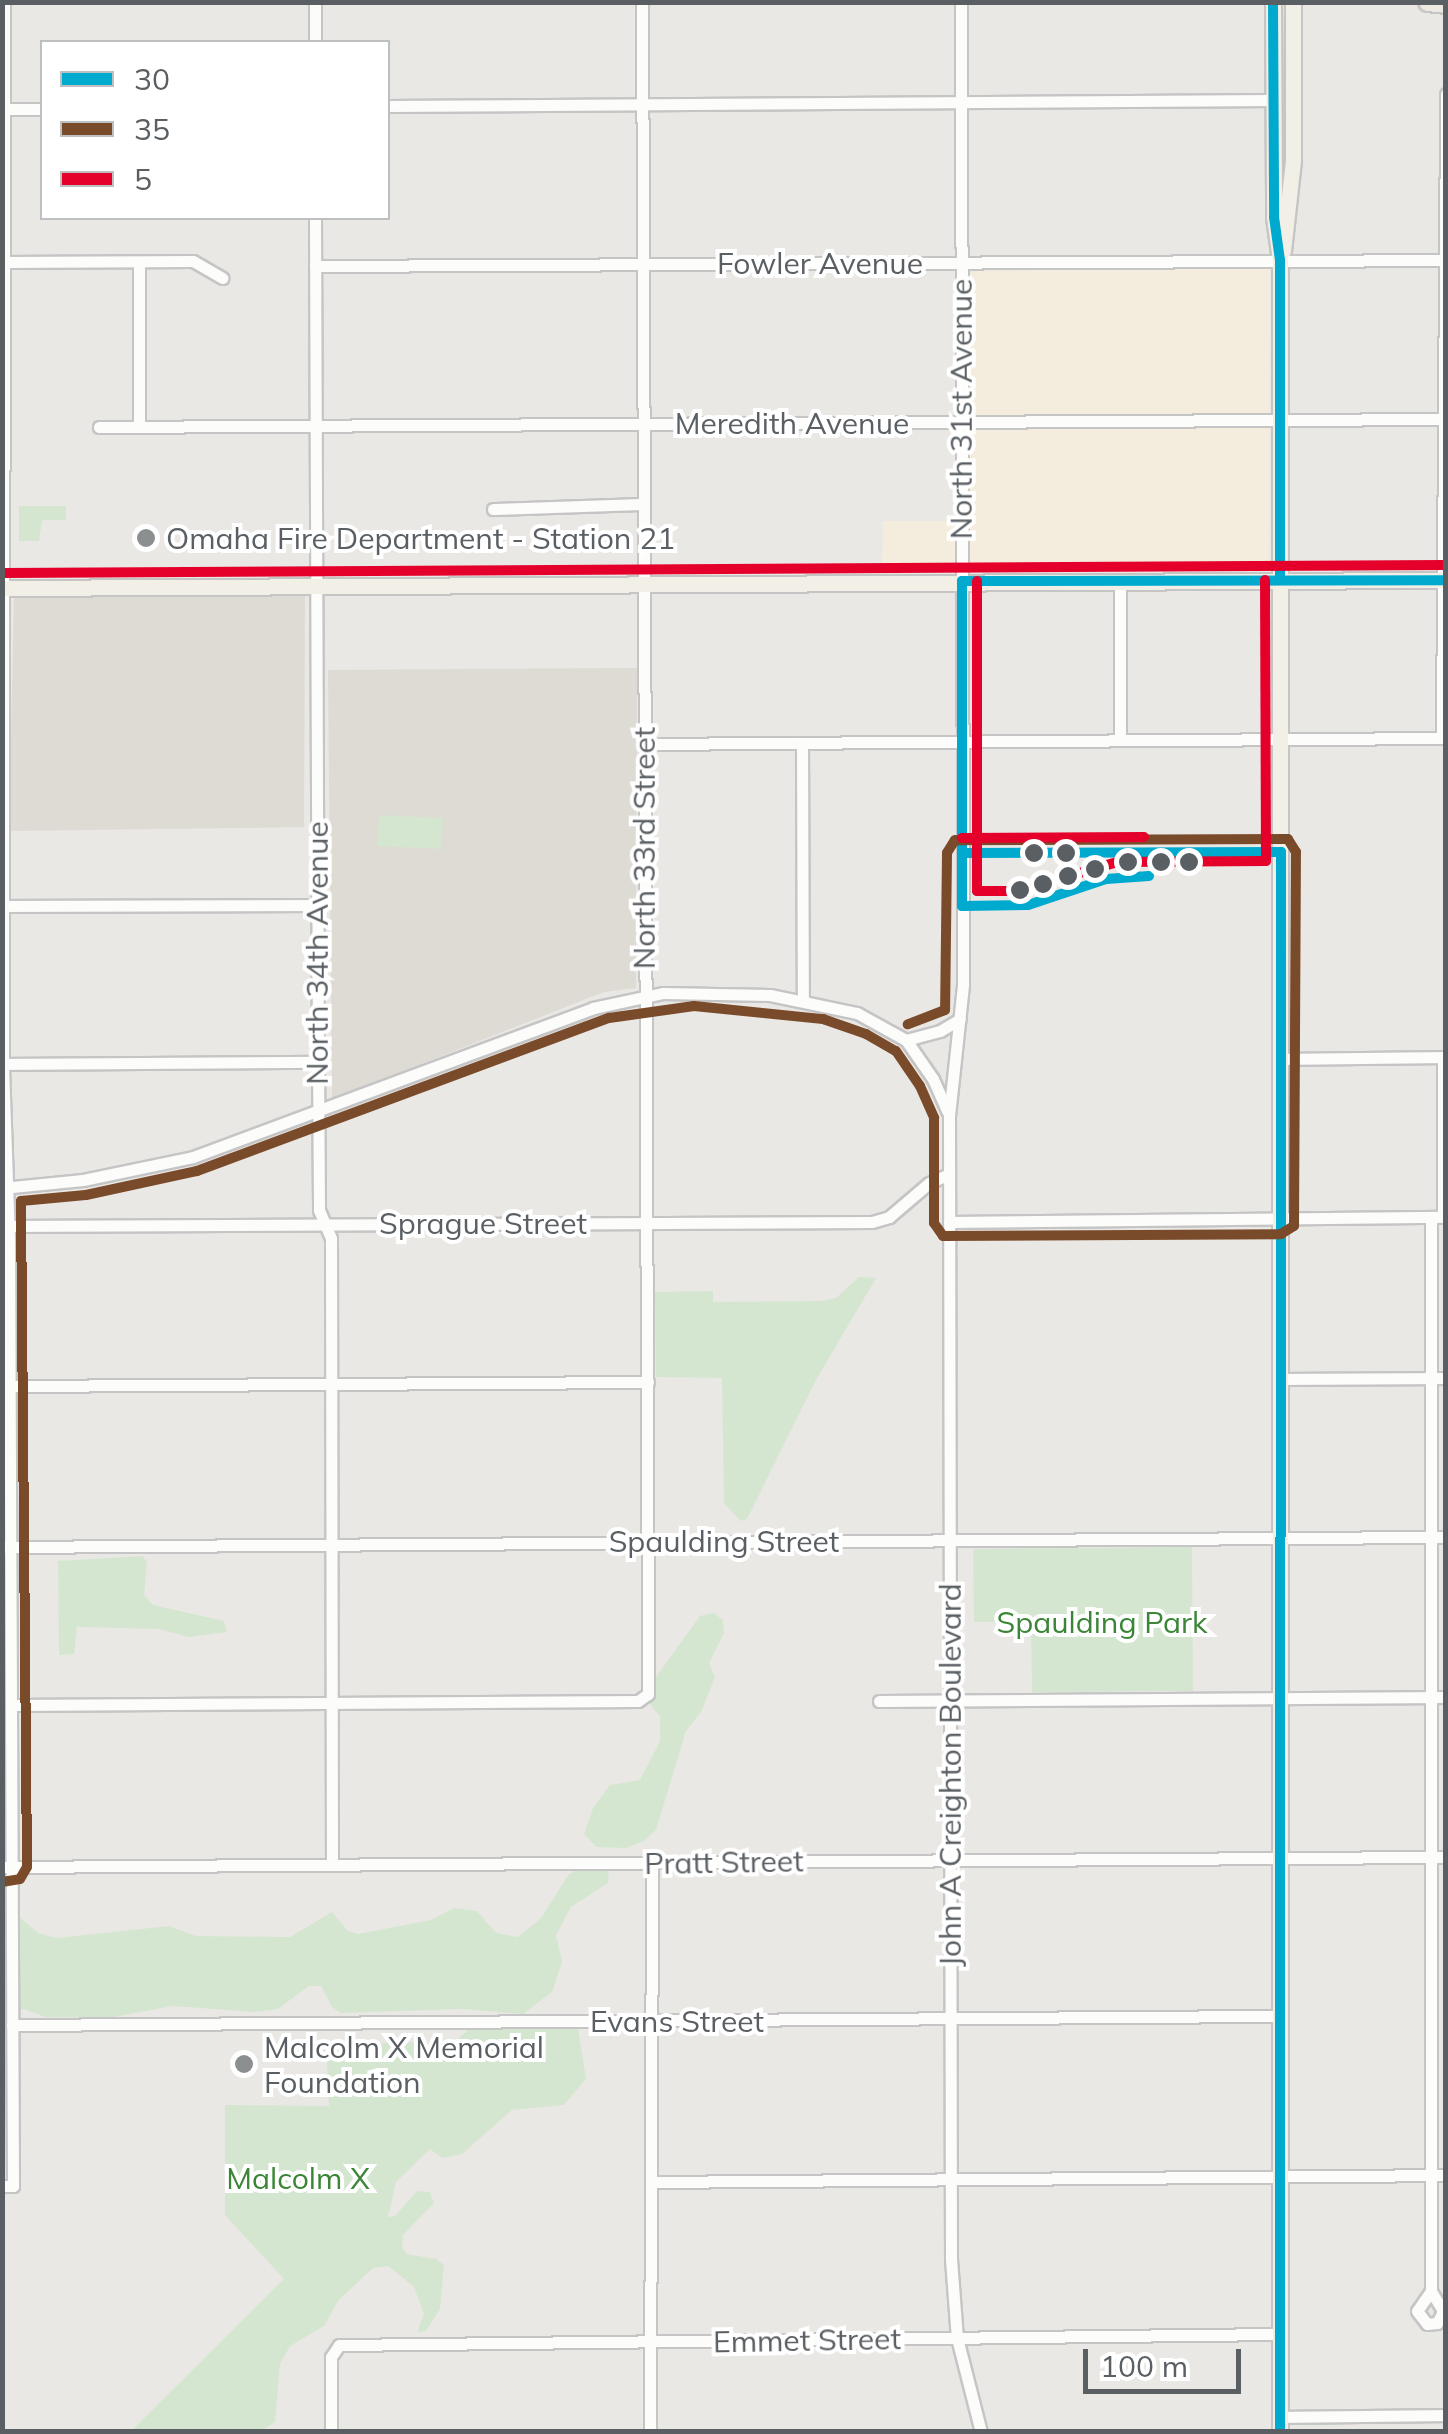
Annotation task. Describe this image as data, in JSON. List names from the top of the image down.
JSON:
{
  "streets": {
    "street": [
      "Fowler Avenue",
      "North 31st Avenue",
      "Meredith Avenue",
      "North 33rd Street",
      "North 34th Avenue",
      "Sprague Street",
      "Spaulding Street",
      "John A Creighton Boulevard",
      "Pratt Street",
      "Evans Street",
      "Emmet Street"
    ]
  },
  "crossings": [
    ["Fowler Avenue", "North 31st Avenue"],
    ["Fowler Avenue", "North 33rd Street"],
    ["Fowler Avenue", "North 34th Avenue"],
    ["North 31st Avenue", "Meredith Avenue"],
    ["North 31st Avenue", "John A Creighton Boulevard"],
    ["Meredith Avenue", "North 33rd Street"],
    ["Meredith Avenue", "North 34th Avenue"],
    ["North 33rd Street", "North 34th Avenue"],
    ["North 33rd Street", "Sprague Street"],
    ["North 33rd Street", "Spaulding Street"],
    ["North 34th Avenue", "Sprague Street"],
    ["North 34th Avenue", "Spaulding Street"],
    ["North 34th Avenue", "Pratt Street"],
    ["Sprague Street", "John A Creighton Boulevard"],
    ["Spaulding Street", "John A Creighton Boulevard"],
    ["John A Creighton Boulevard", "Pratt Street"],
    ["John A Creighton Boulevard", "Evans Street"],
    ["John A Creighton Boulevard", "Emmet Street"]
  ],
  "parks": ["Spaulding Park", "Malcolm X"],
  "places": ["Omaha Fire Department - Station 21", "Malcolm X Memorial Foundation"],
  "lines": ["transit line 30", "transit line 5", "transit line 35"],
  "legend": ["30", "35", "5"],
  "scale_bar": "100 m"
}
